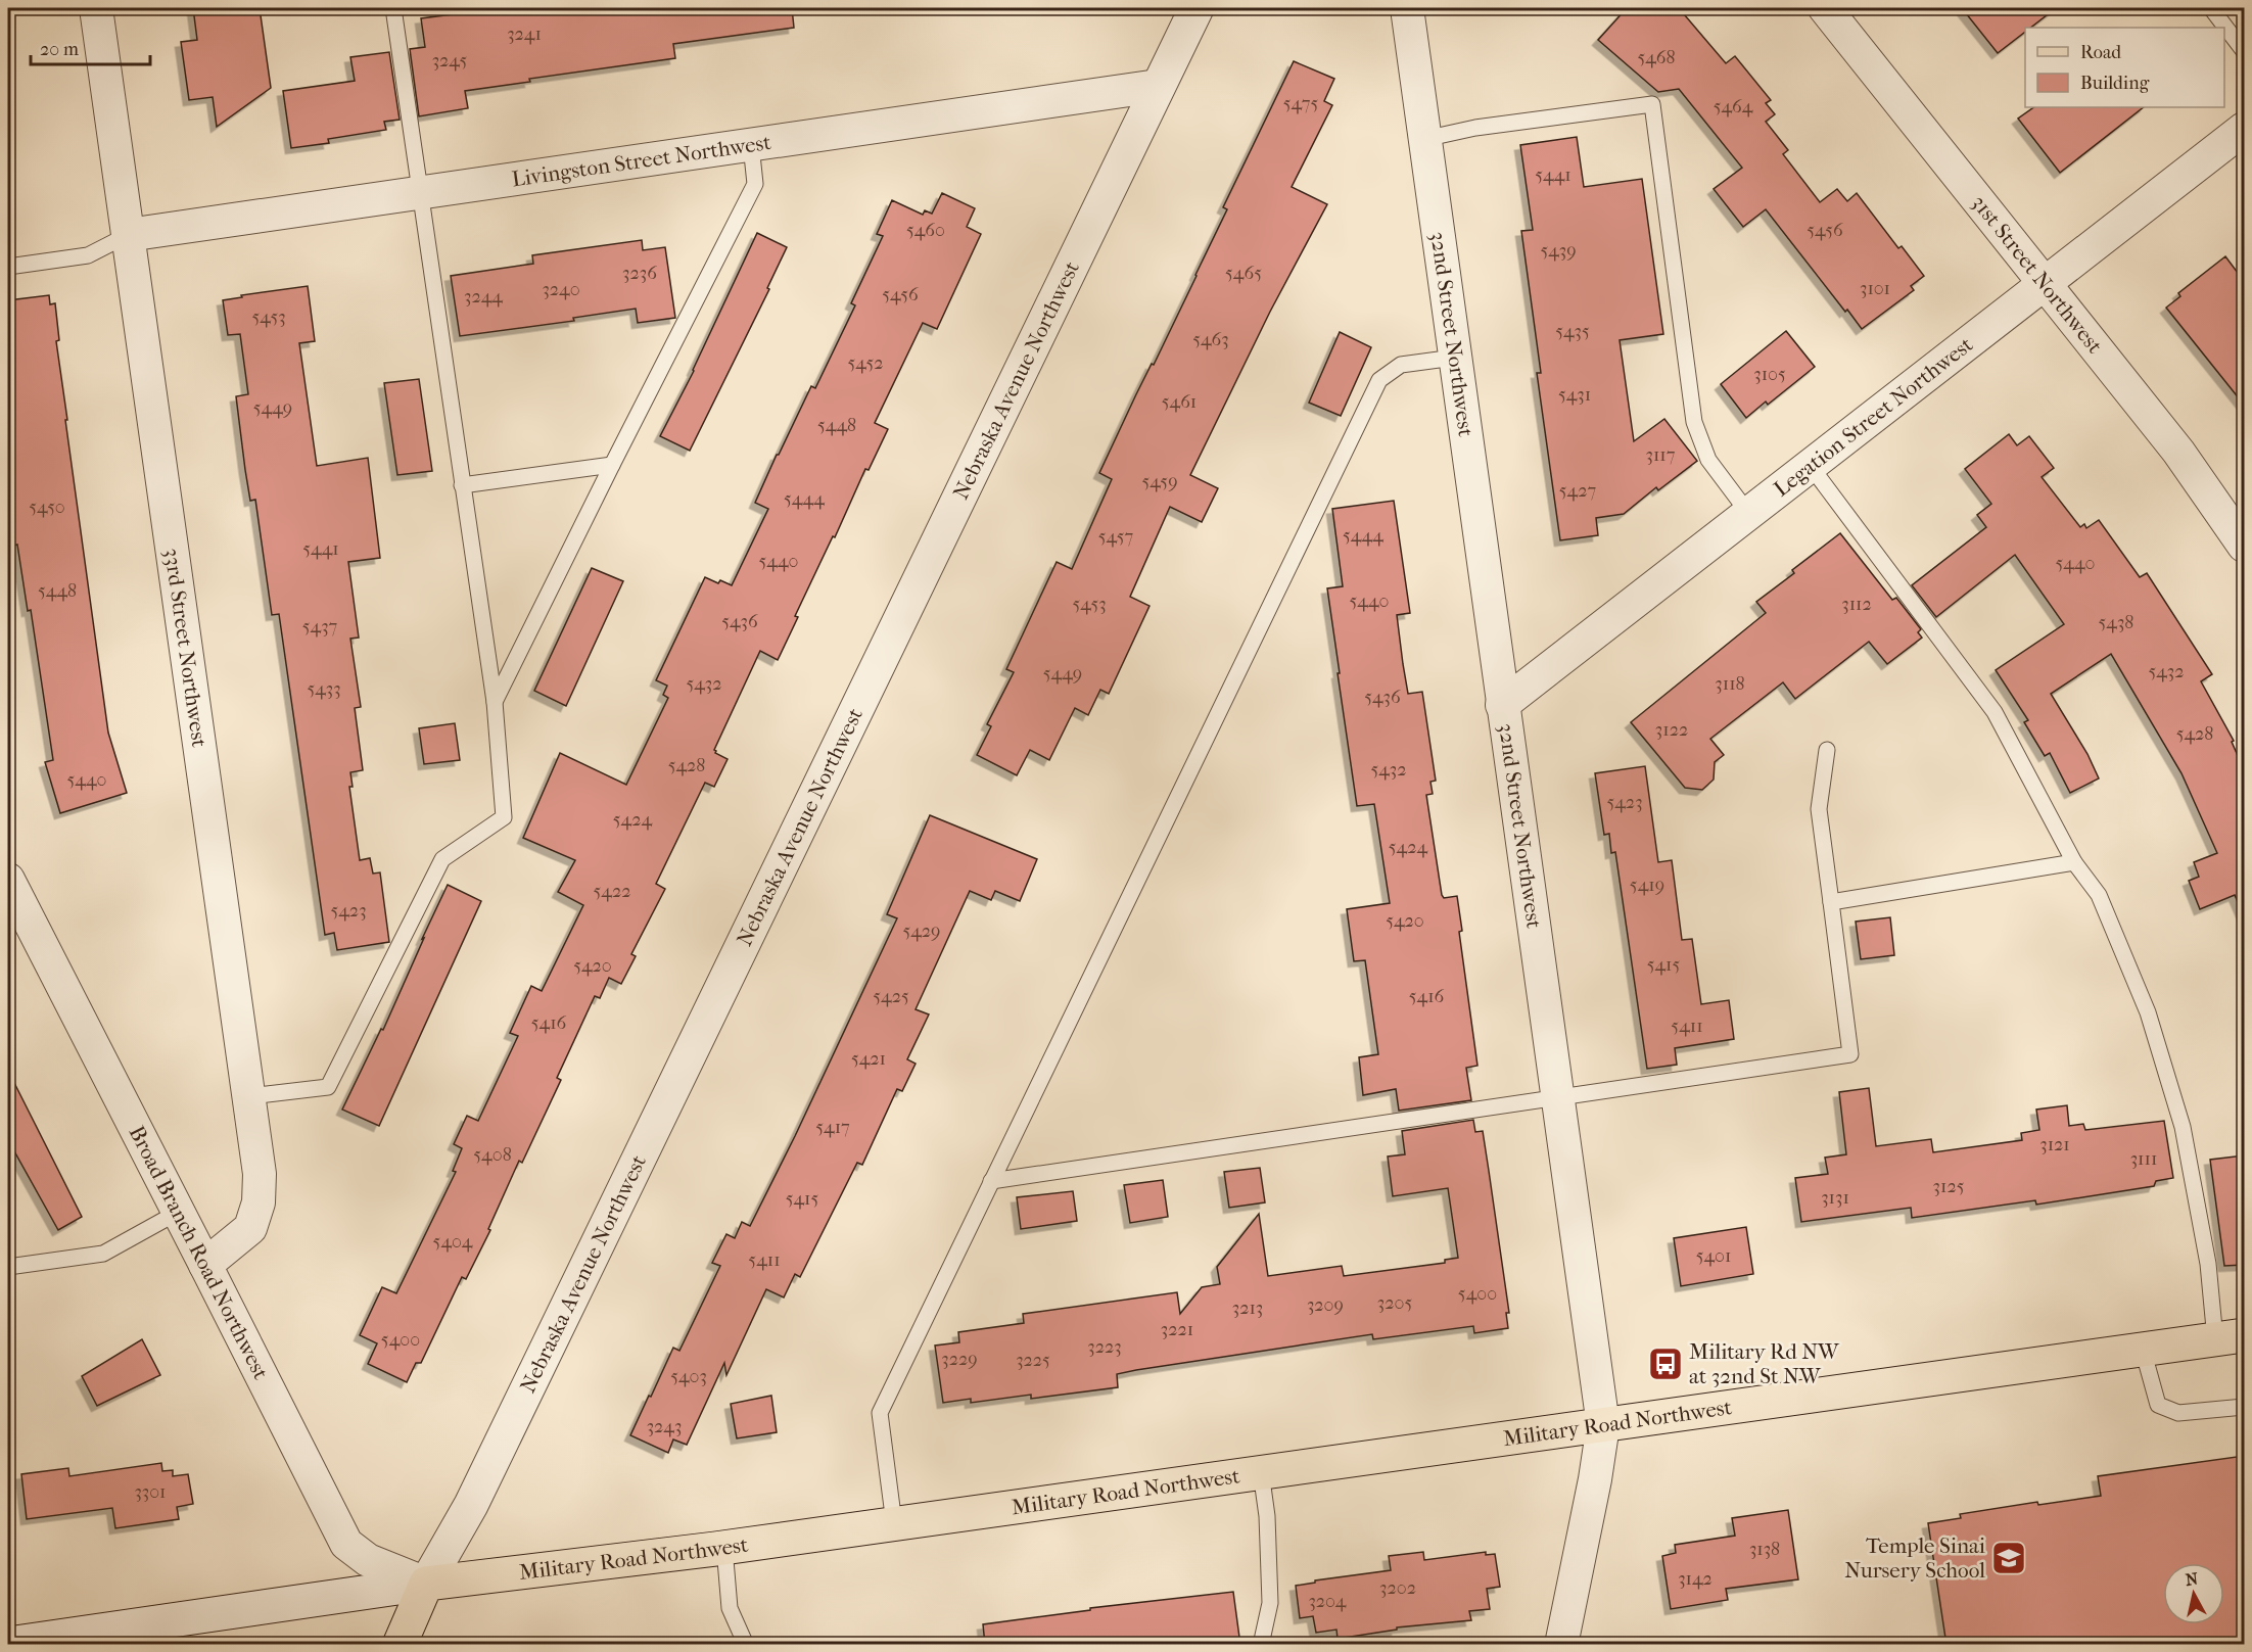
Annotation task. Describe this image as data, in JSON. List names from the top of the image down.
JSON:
{
  "streets": {
    "main road": ["Nebraska Avenue Northwest", "Military Road Northwest"],
    "street": [
      "Livingston Street Northwest",
      "31st Street Northwest",
      "32nd Street Northwest",
      "Legation Street Northwest",
      "33rd Street Northwest",
      "Broad Branch Road Northwest"
    ]
  },
  "crossings": [
    ["Livingston Street Northwest", "Nebraska Avenue Northwest"],
    ["Livingston Street Northwest", "33rd Street Northwest"],
    ["31st Street Northwest", "Legation Street Northwest"],
    ["32nd Street Northwest", "Legation Street Northwest"],
    ["32nd Street Northwest", "Military Road Northwest"],
    ["Nebraska Avenue Northwest", "Broad Branch Road Northwest"],
    ["Nebraska Avenue Northwest", "Military Road Northwest"],
    ["33rd Street Northwest", "Broad Branch Road Northwest"],
    ["Broad Branch Road Northwest", "Military Road Northwest"]
  ],
  "places": {
    "bus stop": ["Military Rd NW at 32nd St NW"],
    "school or university": ["Temple Sinai Nursery School"]
  },
  "house_numbers": [
    "3241",
    "5468",
    "3245",
    "5475",
    "5464",
    "5441",
    "5460",
    "5456",
    "5439",
    "3236",
    "5465",
    "3101",
    "3240",
    "5456",
    "3244",
    "5453",
    "5435",
    "5463",
    "5452",
    "3105",
    "5431",
    "5461",
    "5449",
    "5448",
    "3117",
    "5459",
    "5427",
    "5444",
    "5450",
    "5444",
    "5457",
    "5441",
    "5440",
    "5440",
    "5448",
    "5440",
    "5453",
    "3112",
    "5436",
    "5438",
    "5437",
    "5432",
    "5449",
    "5432",
    "3118",
    "5433",
    "5436",
    "3122",
    "5428",
    "5428",
    "5432",
    "5440",
    "5423",
    "5424",
    "5424",
    "5419",
    "5422",
    "5423",
    "5420",
    "5429",
    "5415",
    "5420",
    "5425",
    "5416",
    "5416",
    "5411",
    "5421",
    "5417",
    "3121",
    "5408",
    "3111",
    "3125",
    "3131",
    "5415",
    "5404",
    "5401",
    "5411",
    "5400",
    "3205",
    "3209",
    "3213",
    "3221",
    "5400",
    "3223",
    "3229",
    "3225",
    "5403",
    "3243",
    "3301",
    "3138",
    "3142",
    "3202",
    "3204"
  ],
  "legend": ["Road", "Building"],
  "scale_bar": "20 m",
  "north": "top"
}
